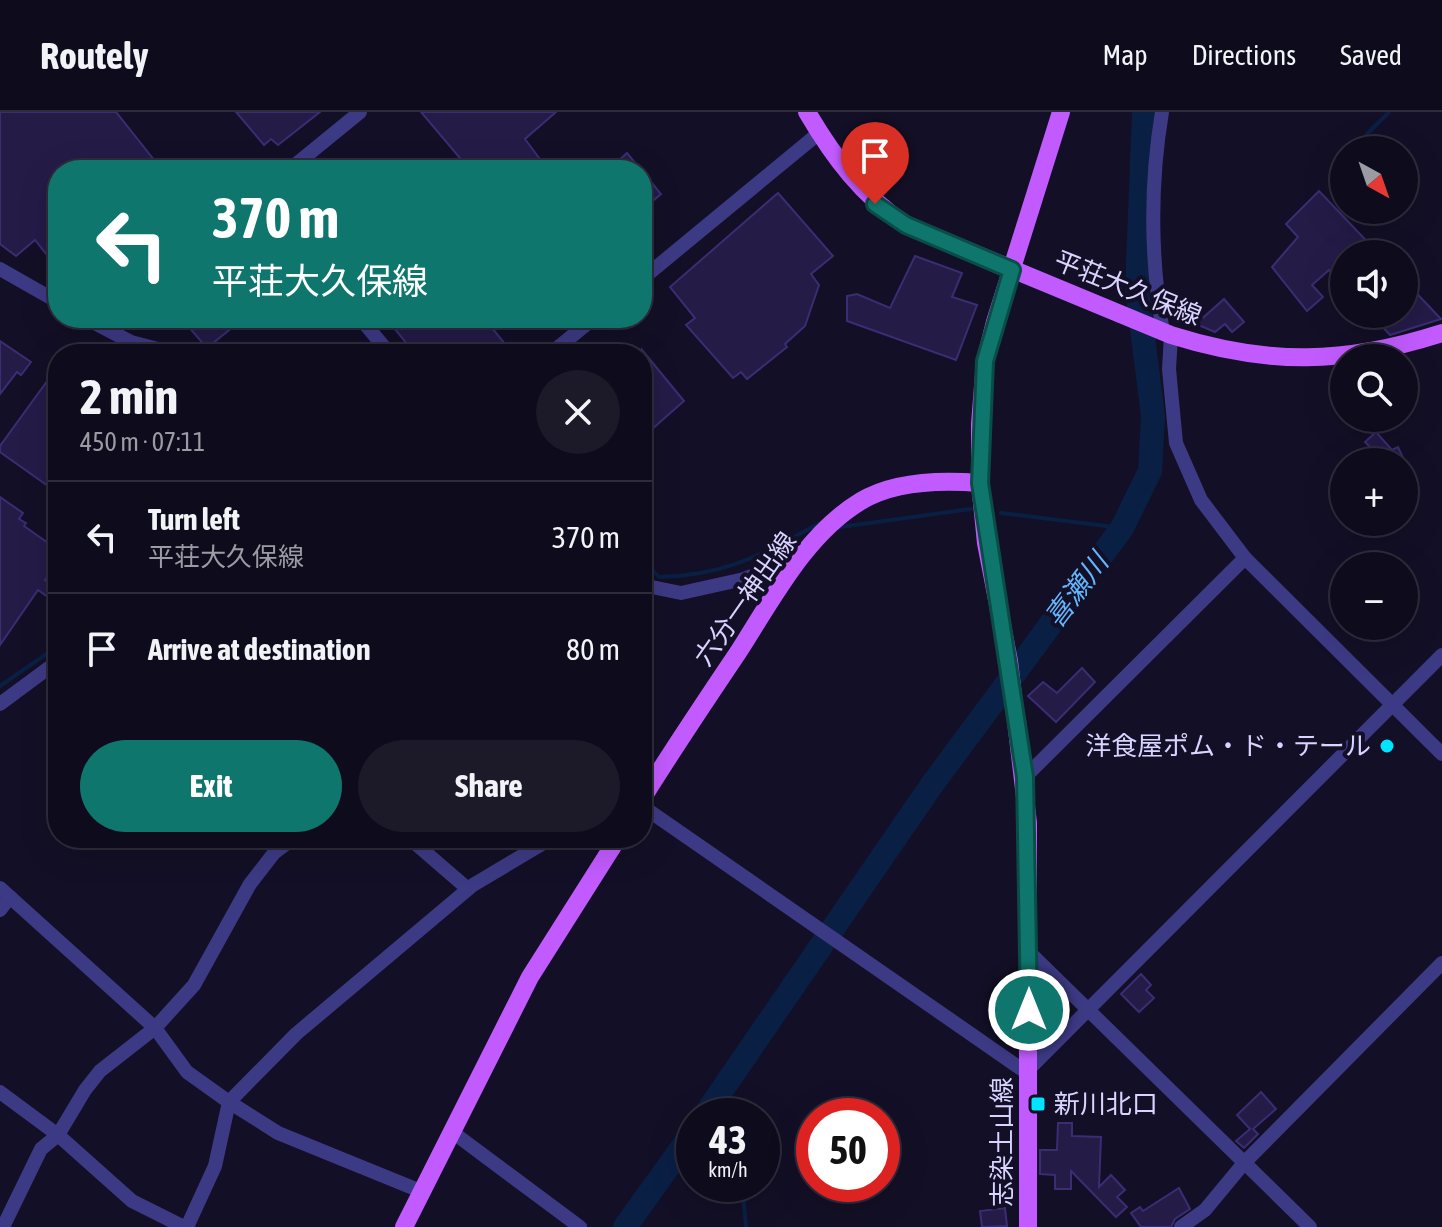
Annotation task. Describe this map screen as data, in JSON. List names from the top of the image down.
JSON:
{
  "streets": {
    "main road": ["平荘大久保線", "六分一神出線", "志染土山線"]
  },
  "crossings": [
    ["平荘大久保線", "志染土山線"],
    ["六分一神出線", "志染土山線"]
  ],
  "water": ["喜瀬川"],
  "places": {
    "other": ["洋食屋ポム・ド・テール"],
    "transit": ["新川北口"]
  },
  "north": "bottom right",
  "page": {
    "header": "Routely",
    "nav": ["Map", "Directions", "Saved"],
    "map_buttons": ["+", "−"],
    "turn": ["370 m", "平荘大久保線"],
    "heading": ["2 min", "450 m · 07:11"],
    "list": [
      {
        "name": "Turn left",
        "note": "平荘大久保線",
        "value": "370 m"
      },
      {
        "name": "Arrive at destination",
        "value": "80 m"
      }
    ],
    "buttons": ["Exit", "Share"],
    "speed": "43 km/h",
    "limit": "50"
  }
}
